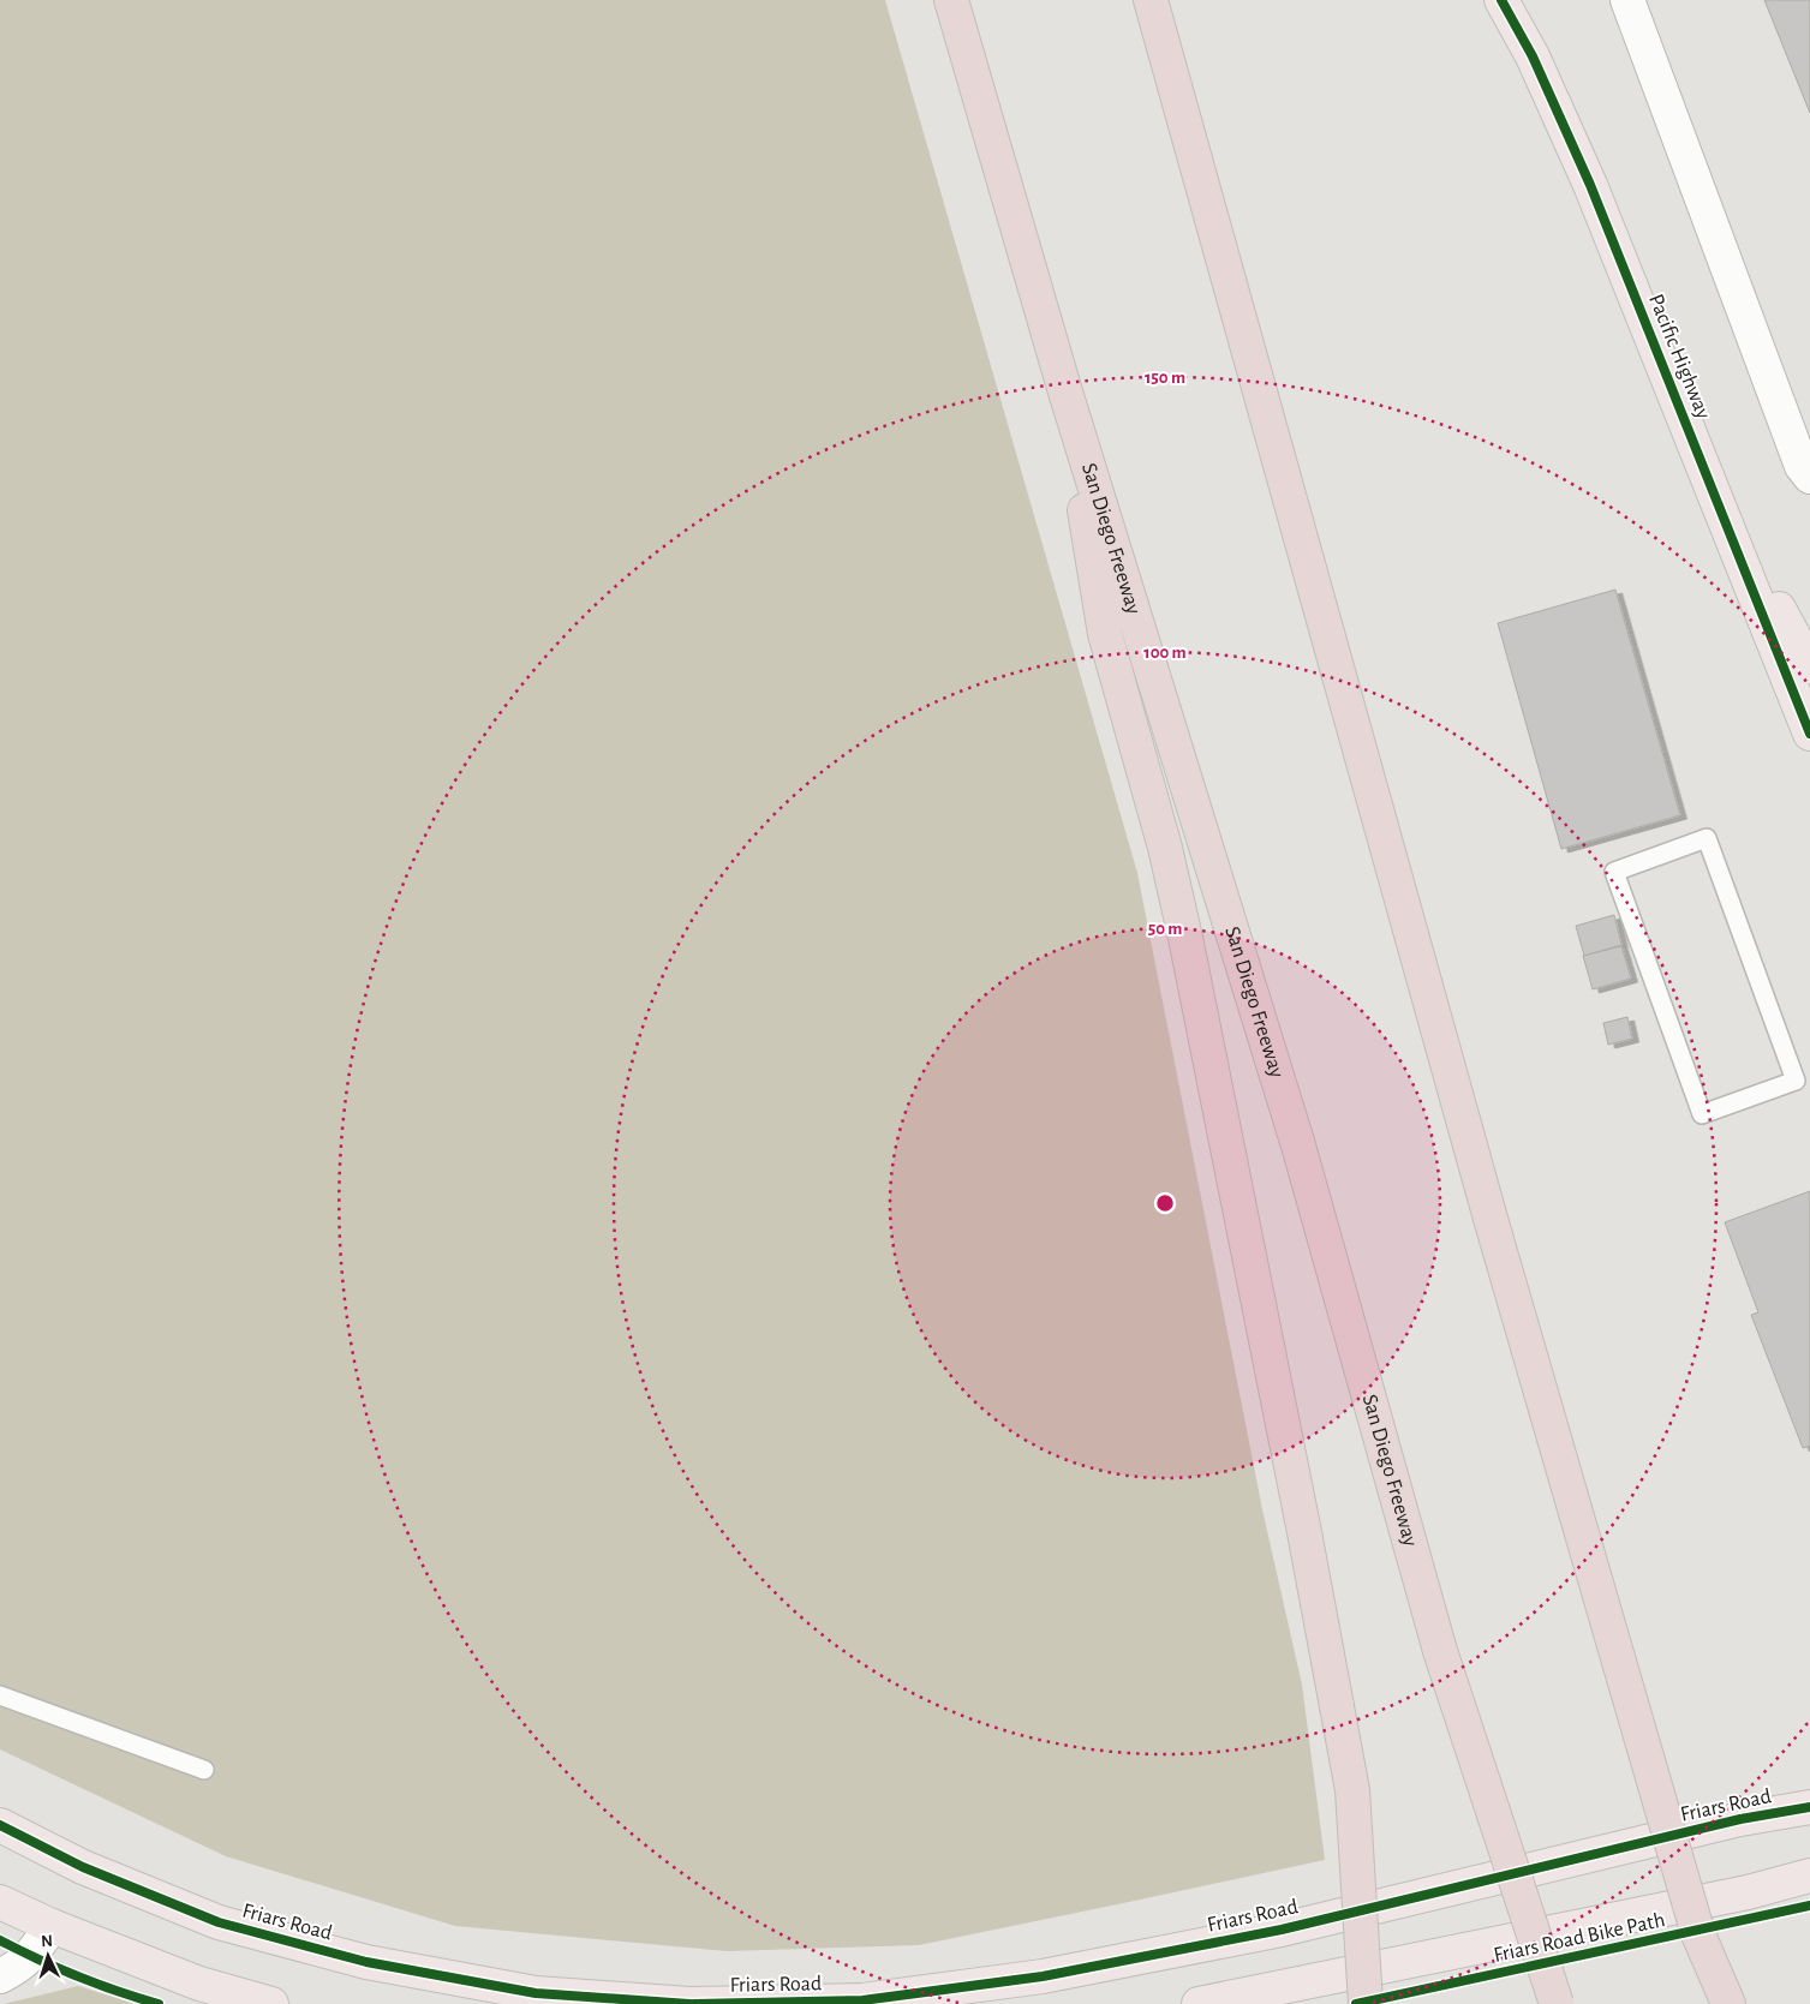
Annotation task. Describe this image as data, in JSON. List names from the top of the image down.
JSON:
{
  "streets": {
    "highway": ["San Diego Freeway"],
    "main road": ["Pacific Highway", "Friars Road"],
    "cycle path": ["Friars Road Bike Path"]
  },
  "north": "top",
  "rings": ["150 m", "100 m", "50 m"]
}
